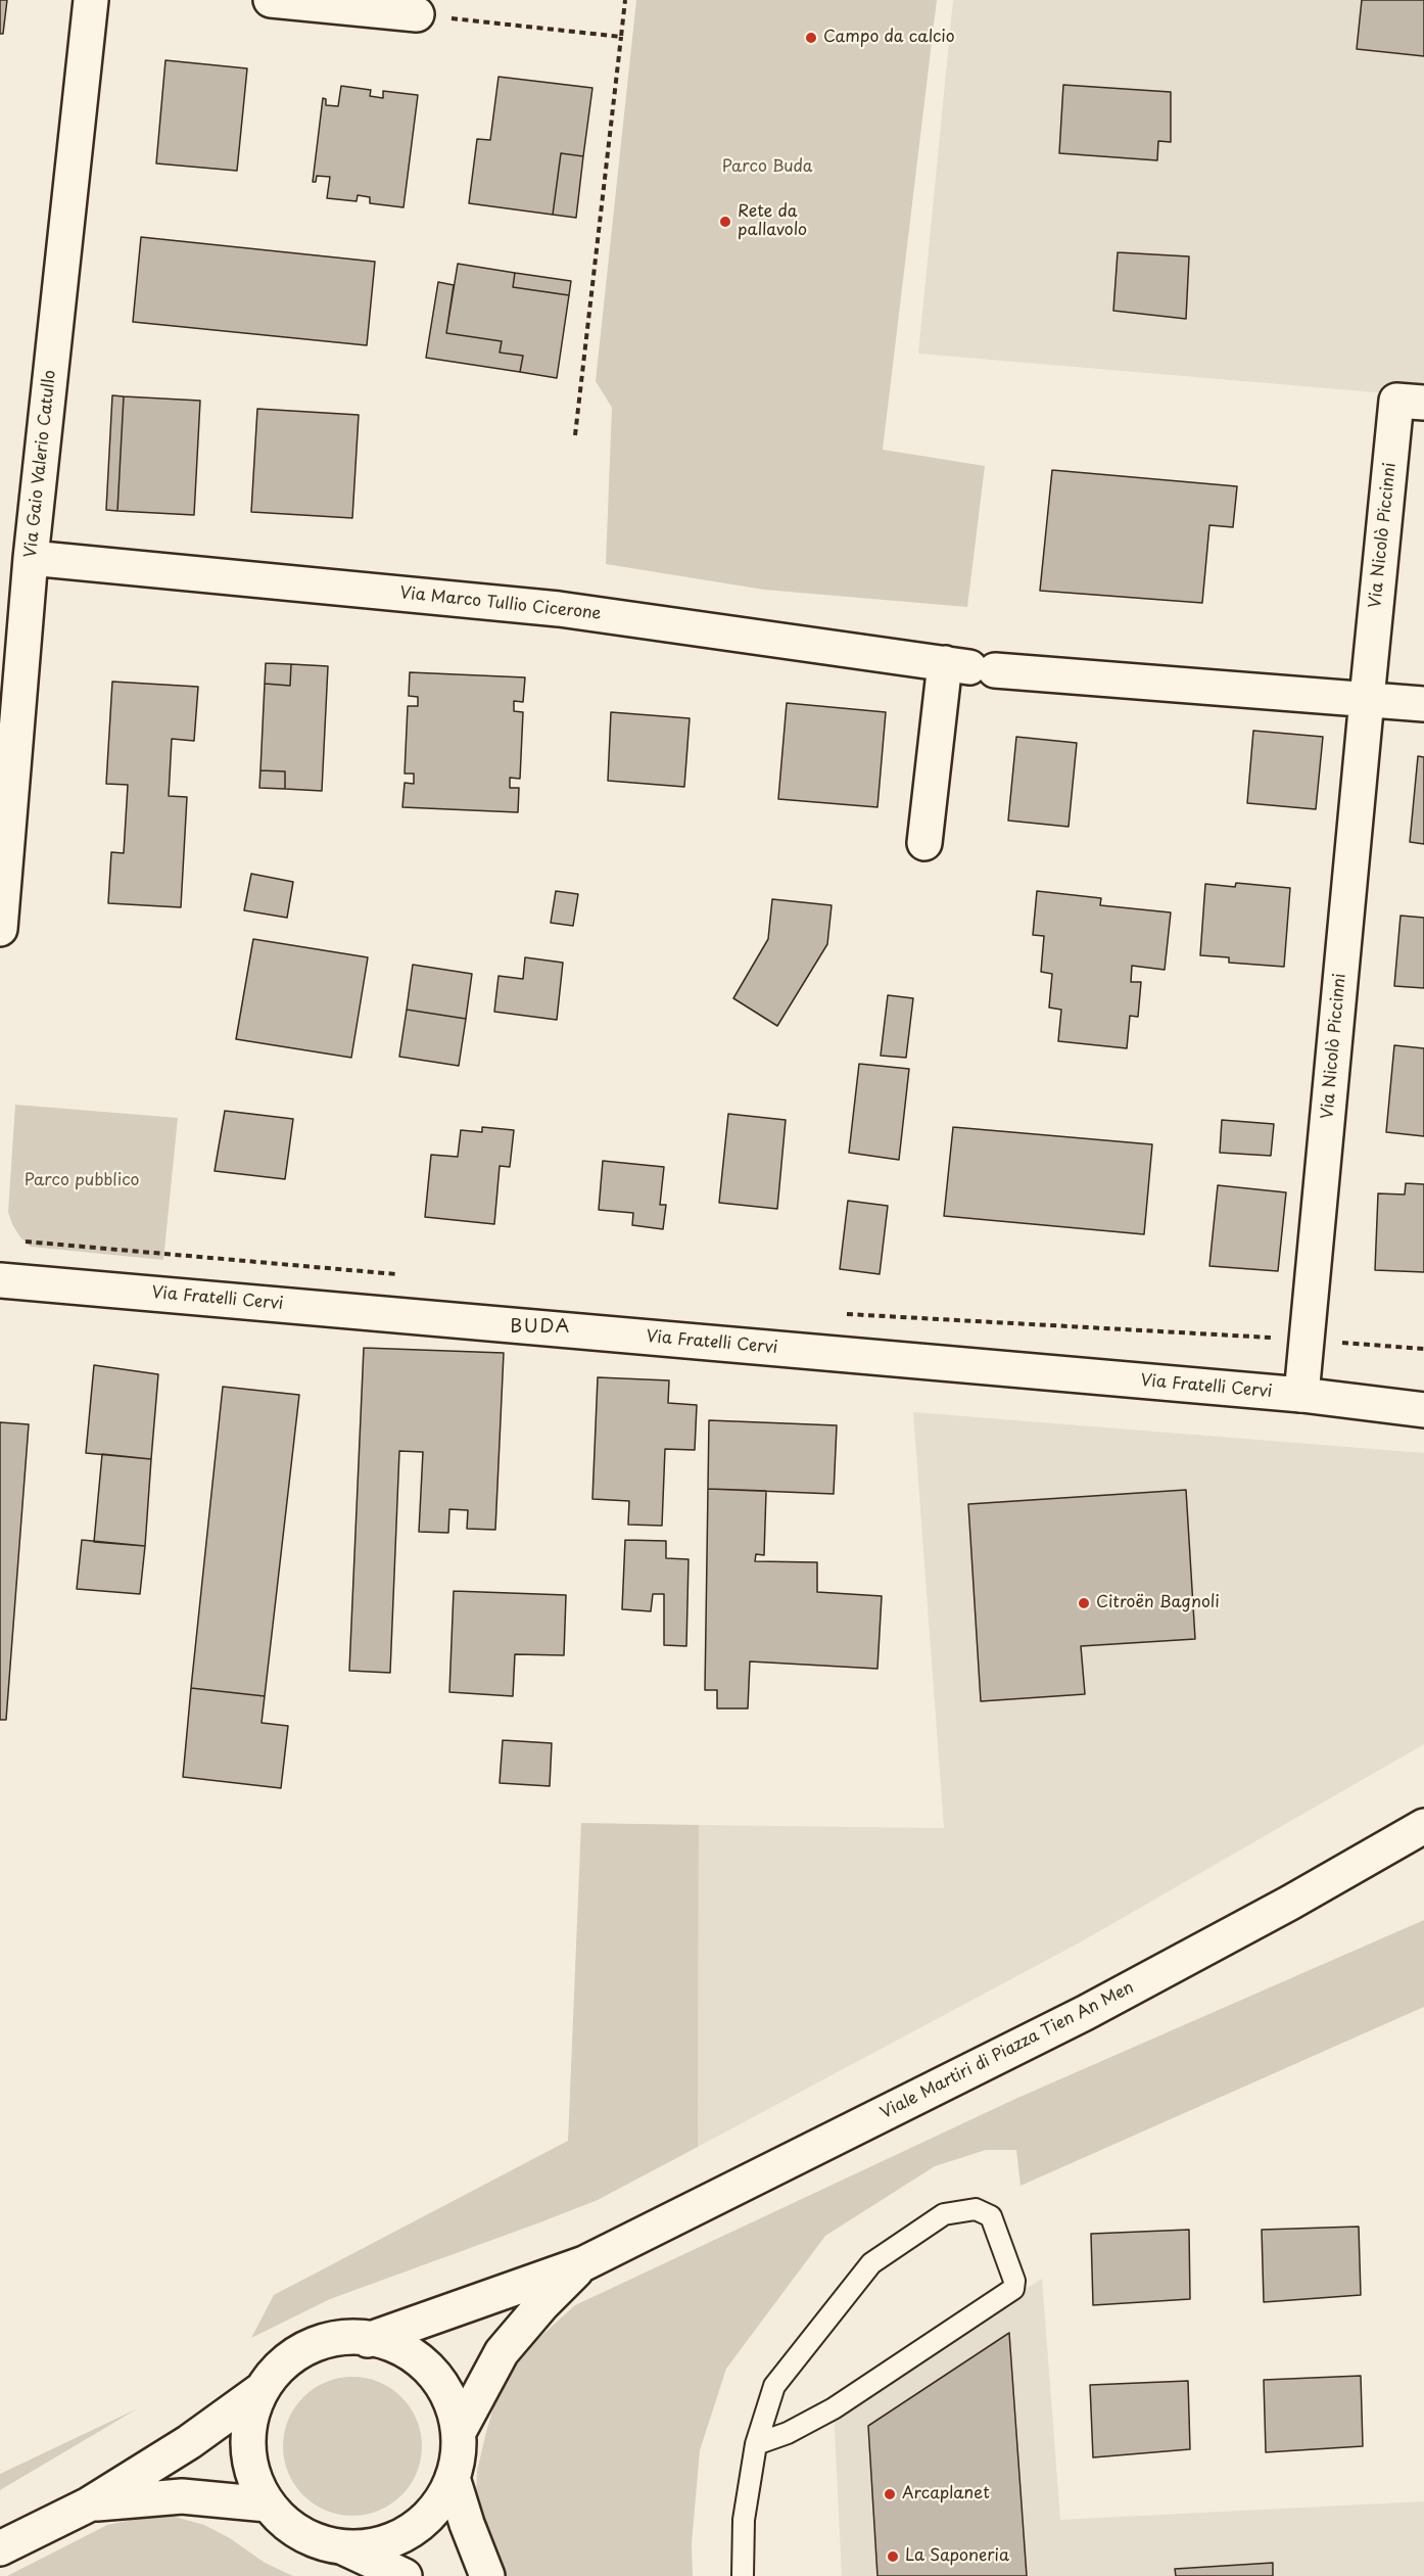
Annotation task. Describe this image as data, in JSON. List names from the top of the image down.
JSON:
{
  "streets": {
    "main road": [
      "Via Gaio Valerio Catullo",
      "Via Nicolò Piccinni",
      "Via Marco Tullio Cicerone",
      "Via Fratelli Cervi",
      "Viale Martiri di Piazza Tien An Men"
    ]
  },
  "crossings": [
    ["Via Gaio Valerio Catullo", "Via Marco Tullio Cicerone"],
    ["Via Nicolò Piccinni", "Via Fratelli Cervi"]
  ],
  "districts": ["BUDA"],
  "parks": ["Parco Buda", "Parco pubblico"],
  "places": [
    "Campo da calcio",
    "Rete da pallavolo",
    "Citroën Bagnoli",
    "Arcaplanet",
    "La Saponeria"
  ]
}
